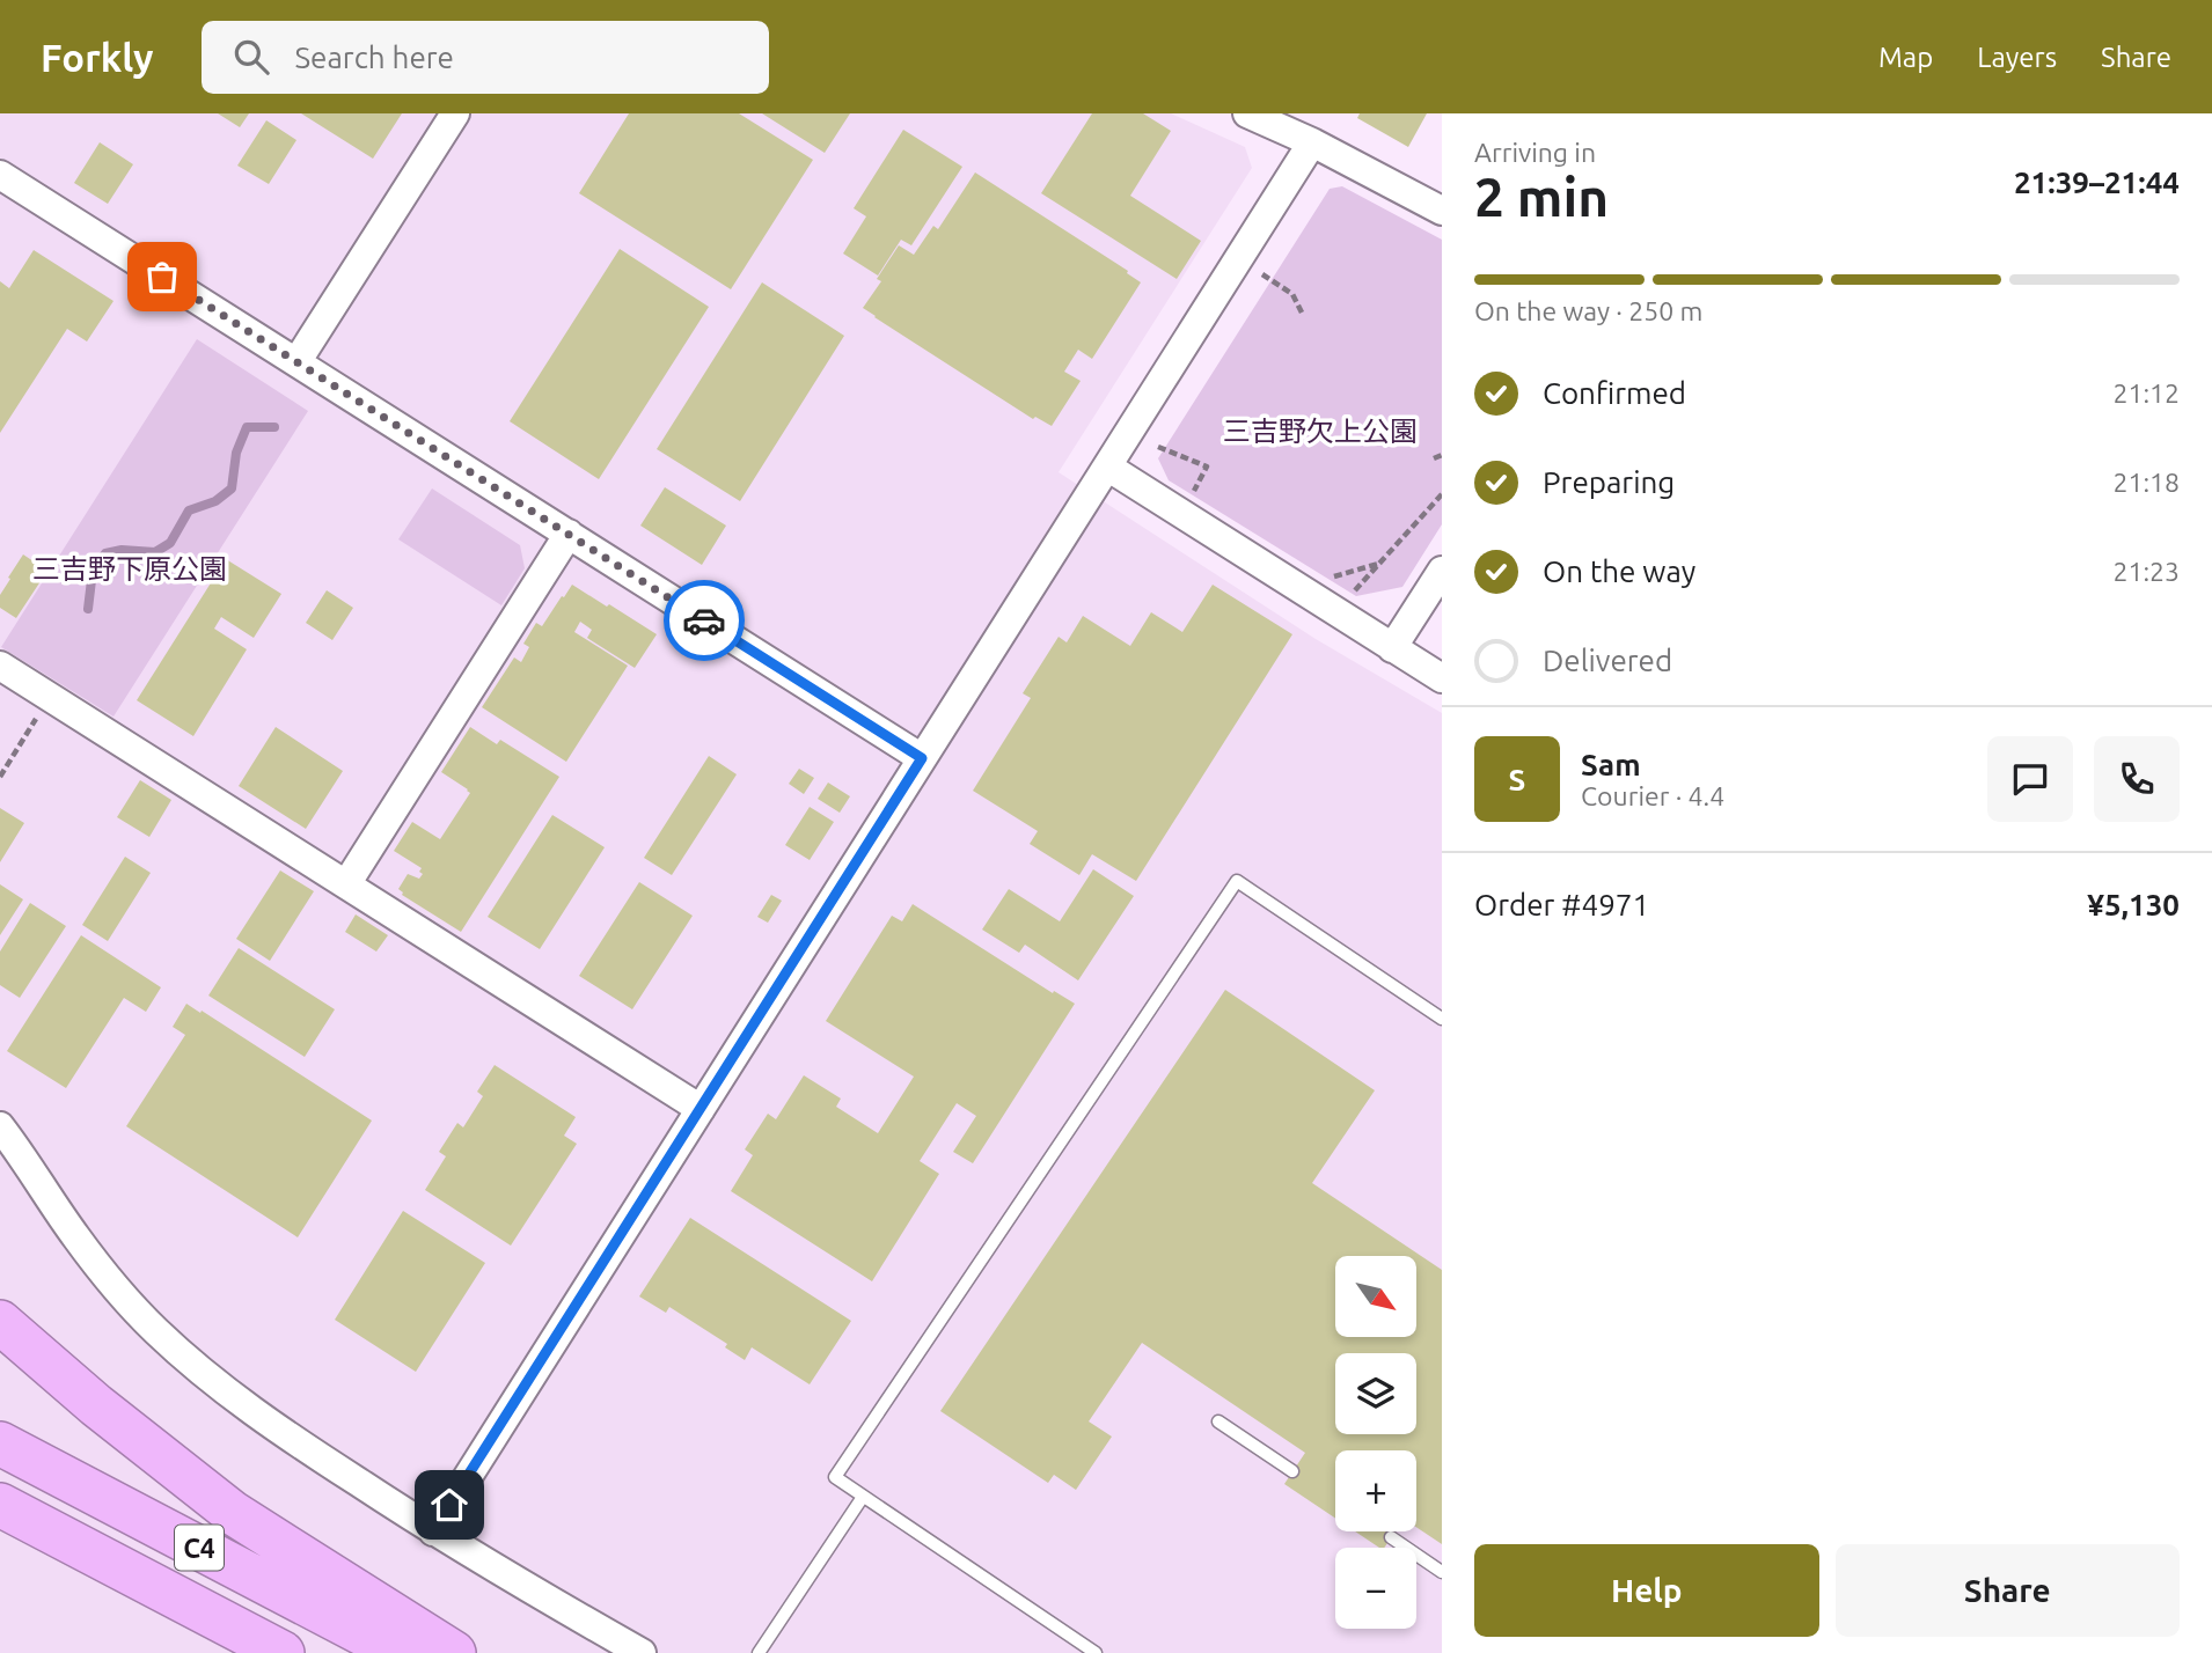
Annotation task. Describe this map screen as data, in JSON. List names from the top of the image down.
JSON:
{
  "streets": {
    "highway": ["C4"]
  },
  "parks": ["三吉野欠上公園", "三吉野下原公園"],
  "north": "bottom right",
  "page": {
    "header": "Forkly",
    "search": "Search here",
    "nav": ["Map", "Layers", "Share"],
    "heading": ["2 min", "Arriving in", "21:39–21:44"],
    "panel": [
      "Sam",
      "Courier · 4.4",
      "Order #4971",
      "¥5,130"
    ],
    "bar": "On the way · 250 m",
    "list": [
      ["Confirmed", "21:12"],
      ["Preparing", "21:18"],
      ["On the way", "21:23"],
      "Delivered"
    ],
    "round": "S",
    "map_buttons": ["+", "−"],
    "buttons": ["Help", "Share"]
  }
}
